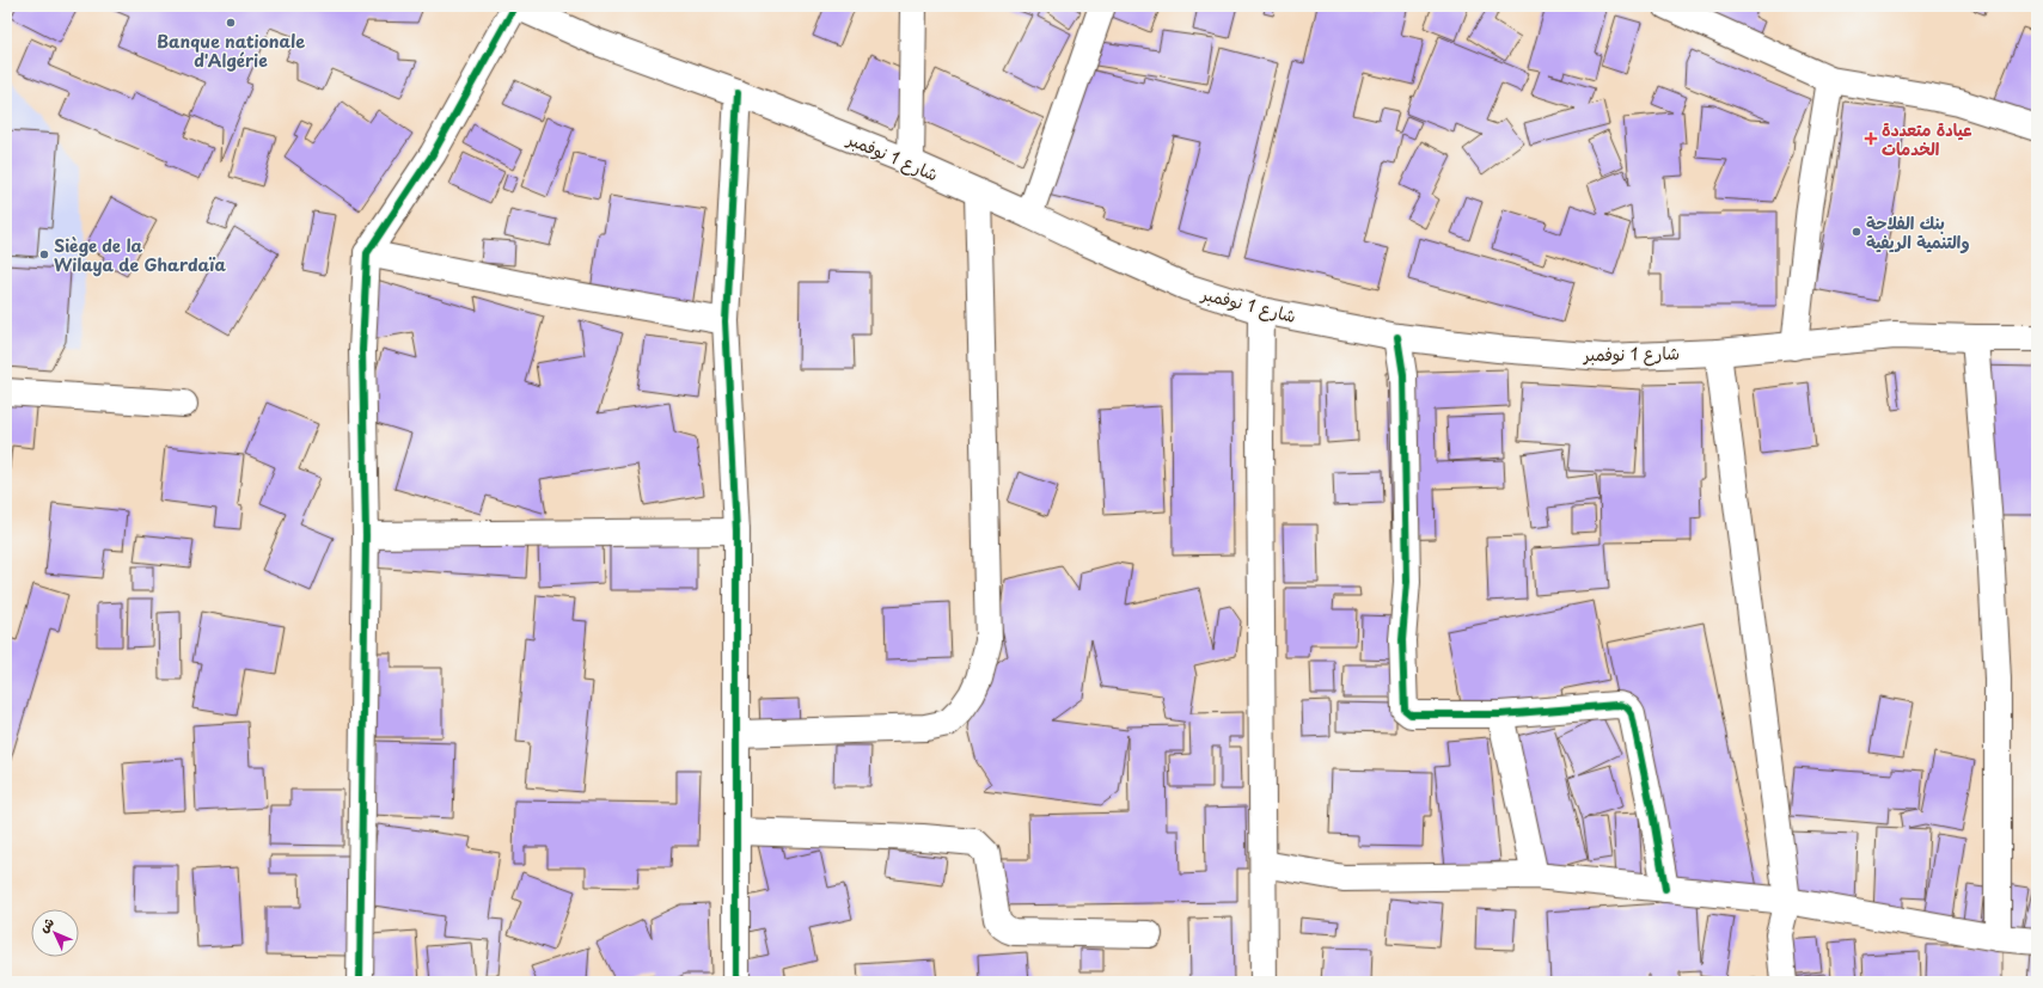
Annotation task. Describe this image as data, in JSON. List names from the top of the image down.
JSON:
{
  "streets": {
    "street": ["شارع 1 نوفمبر"]
  },
  "places": {
    "other": ["Banque nationale d'Algérie", "بنك الفلاحة والتنمية الريفية", "Siège de la Wilaya de Ghardaïa"],
    "health": ["عيادة متعددة الخدمات"]
  },
  "north": "top left"
}
